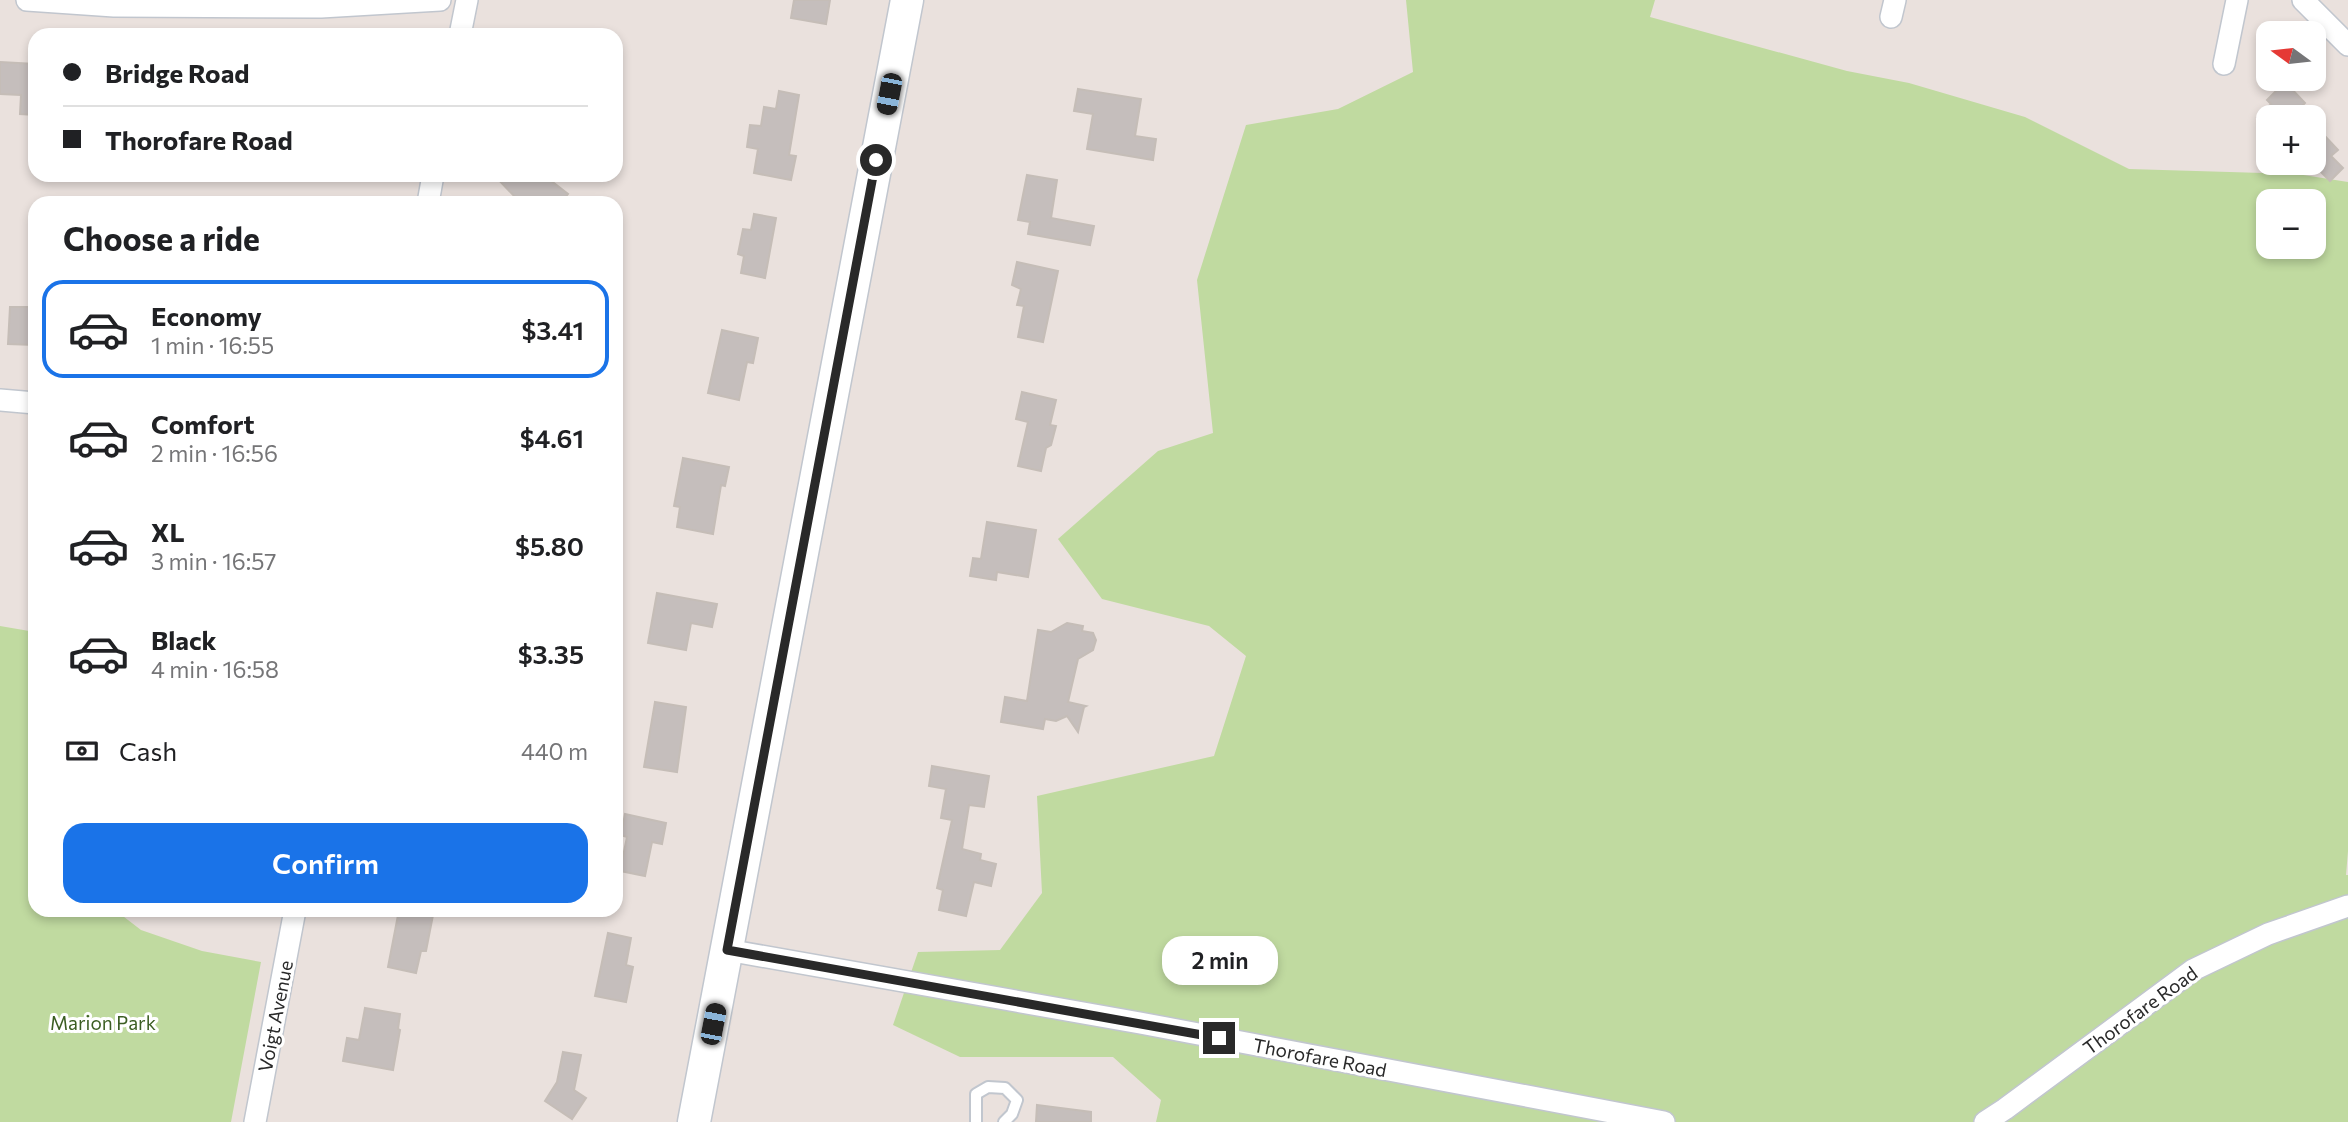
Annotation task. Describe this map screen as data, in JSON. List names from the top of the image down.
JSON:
{
  "streets": {
    "street": ["Thorofare Road", "Voigt Avenue"]
  },
  "parks": ["Marion Park"],
  "north": "left",
  "page": {
    "map_buttons": ["+", "−"],
    "banner": ["Bridge Road", "Thorofare Road"],
    "heading": "Choose a ride",
    "list": [
      {
        "name": "Economy",
        "note": "1 min · 16:55",
        "value": "$3.41"
      },
      {
        "name": "Comfort",
        "note": "2 min · 16:56",
        "value": "$4.61"
      },
      {
        "name": "XL",
        "note": "3 min · 16:57",
        "value": "$5.80"
      },
      {
        "name": "Black",
        "note": "4 min · 16:58",
        "value": "$3.35"
      }
    ],
    "pay": ["Cash", "440 m"],
    "buttons": "Confirm",
    "bubble": "2 min"
  }
}
